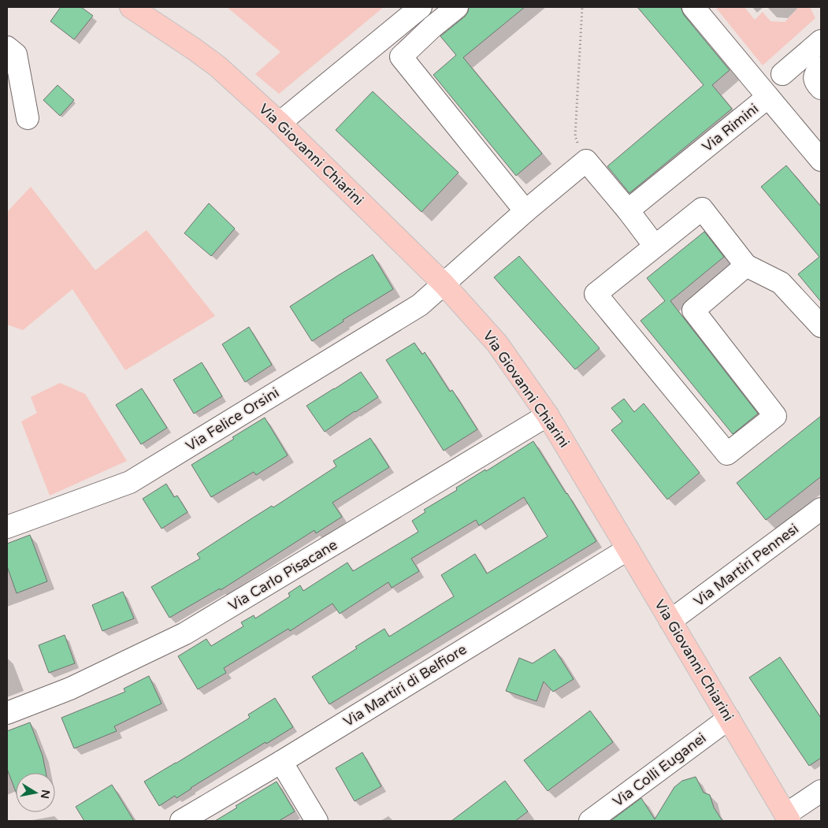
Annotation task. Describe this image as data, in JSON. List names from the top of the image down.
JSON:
{
  "streets": {
    "main road": ["Via Giovanni Chiarini"],
    "street": [
      "Via Rimini",
      "Via Felice Orsini",
      "Via Martiri Pennesi",
      "Via Carlo Pisacane",
      "Via Martiri di Belfiore",
      "Via Colli Euganei"
    ]
  },
  "crossings": [
    ["Via Giovanni Chiarini", "Via Felice Orsini"],
    ["Via Giovanni Chiarini", "Via Martiri Pennesi"],
    ["Via Giovanni Chiarini", "Via Carlo Pisacane"],
    ["Via Giovanni Chiarini", "Via Martiri di Belfiore"],
    ["Via Giovanni Chiarini", "Via Colli Euganei"]
  ],
  "north": "right"
}
